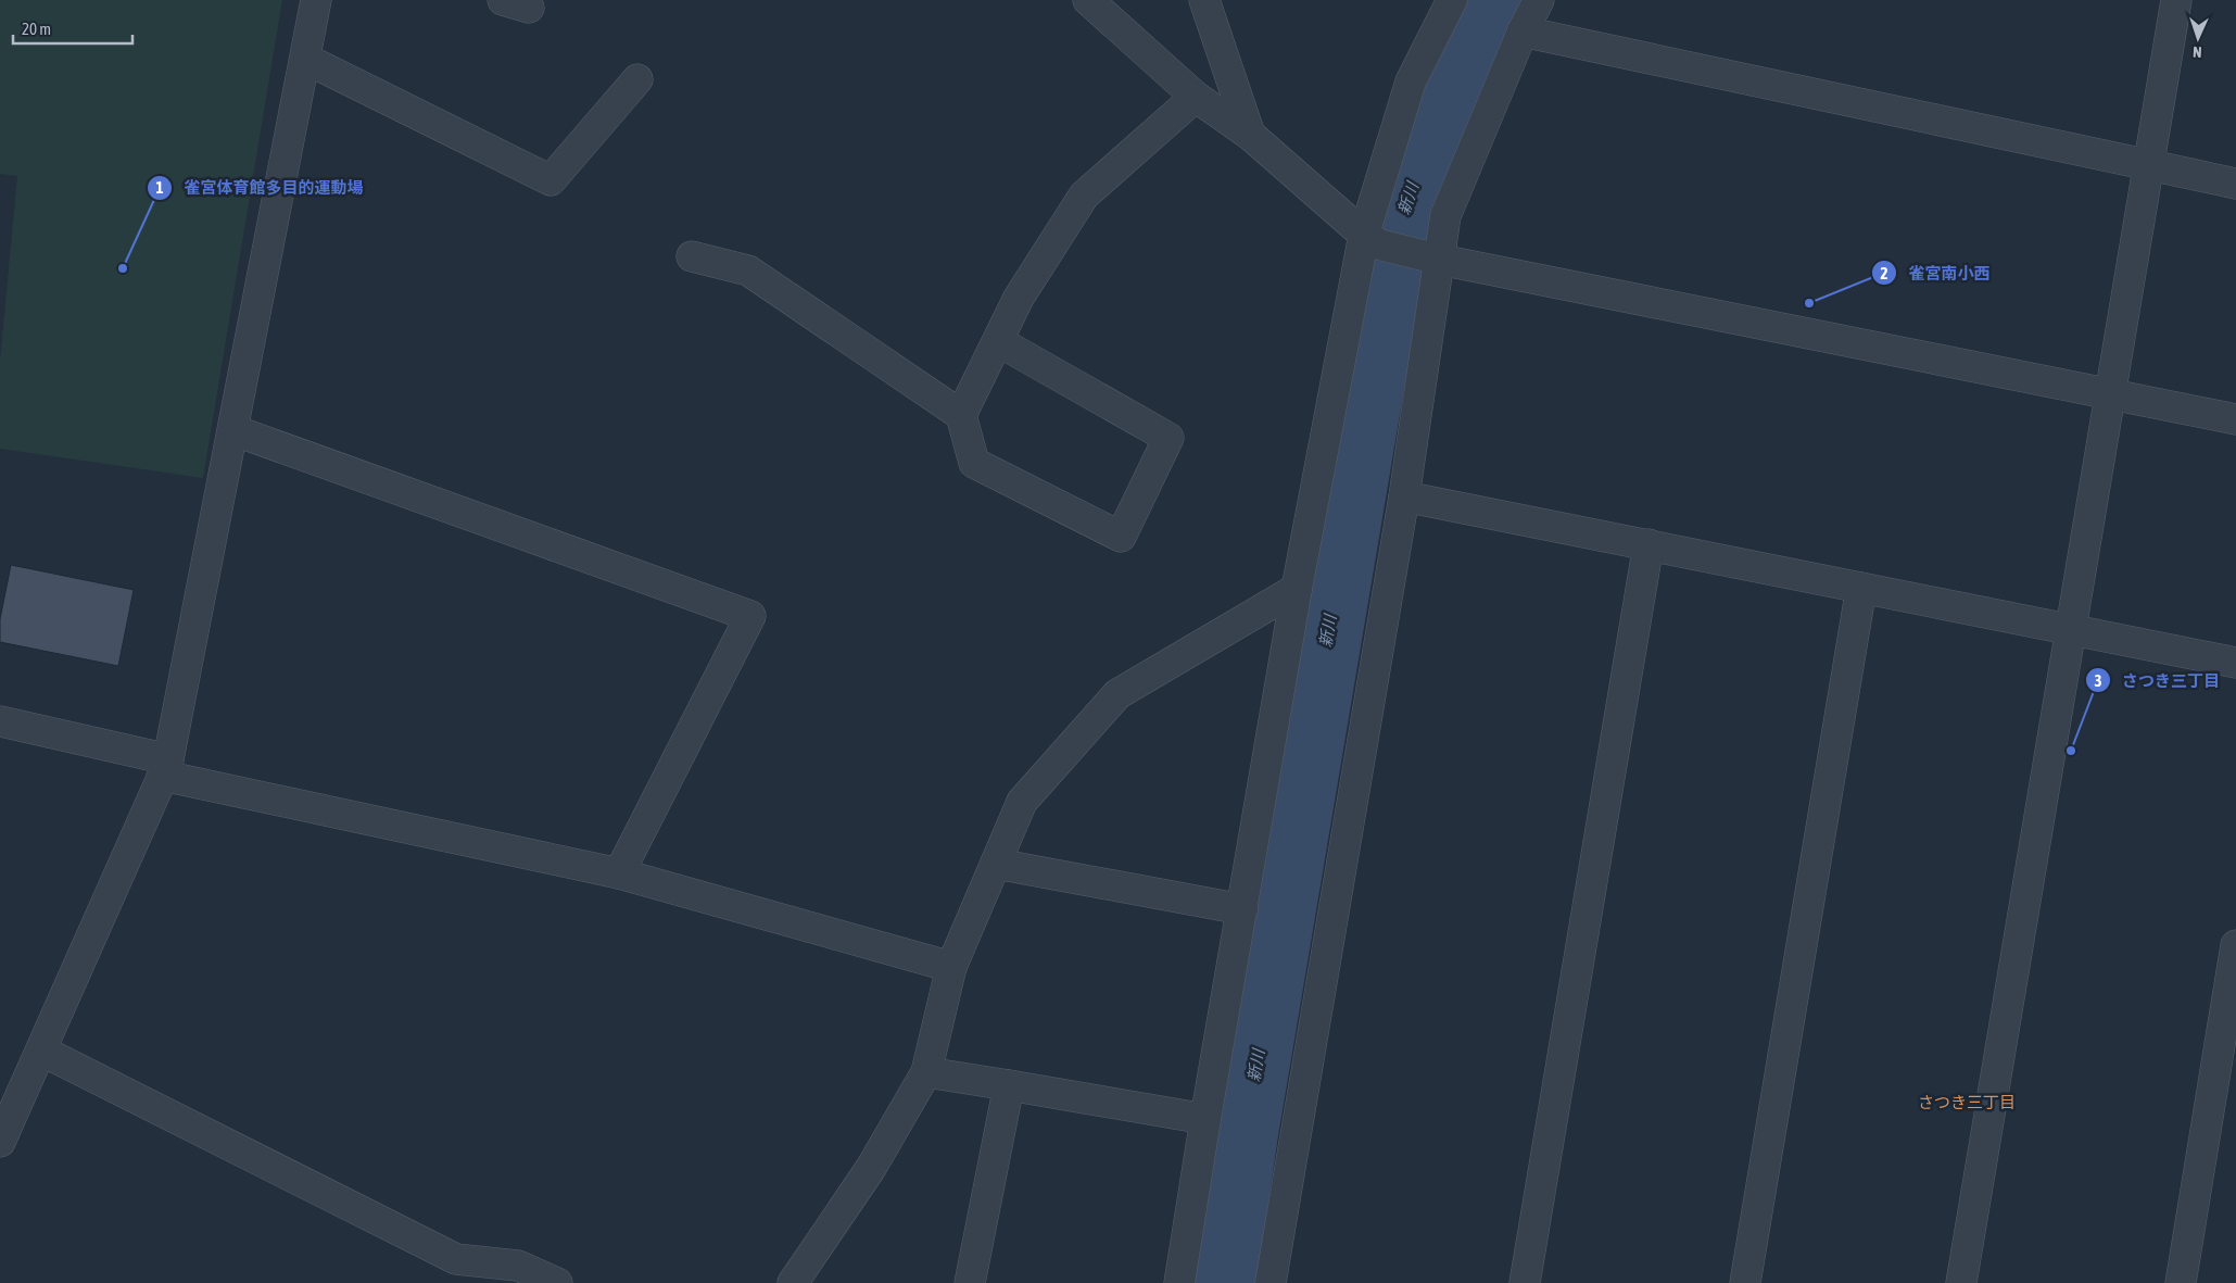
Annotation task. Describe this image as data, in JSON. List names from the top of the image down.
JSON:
{
  "districts": ["さつき三丁目"],
  "water": ["新川"],
  "places": ["雀宮体育館多目的運動場", "雀宮南小西", "さつき三丁目"],
  "scale_bar": "20 m",
  "north": "bottom"
}
